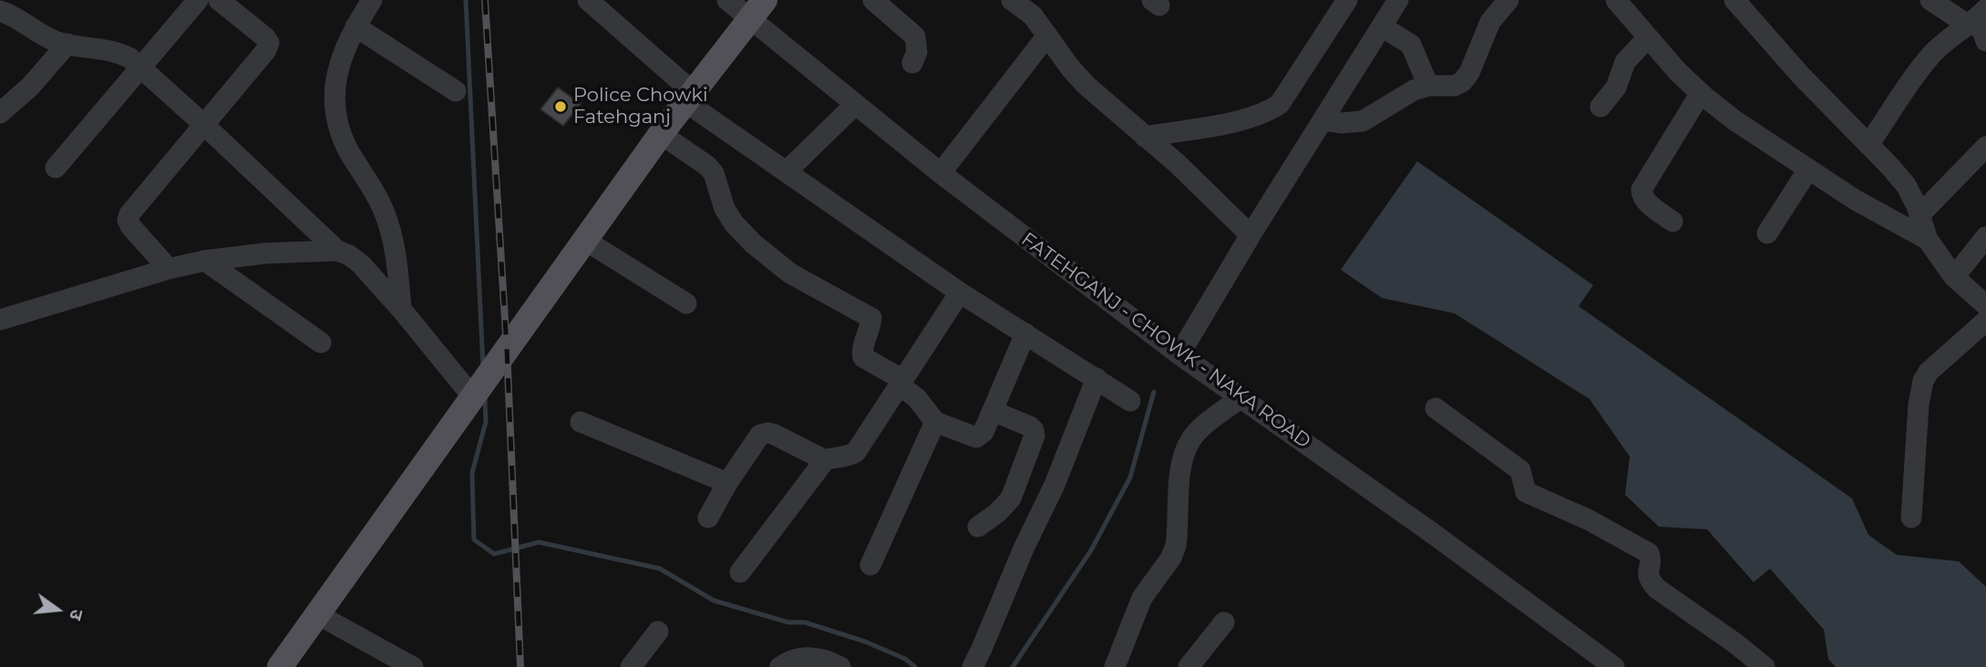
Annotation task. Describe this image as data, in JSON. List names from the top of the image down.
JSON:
{
  "streets": {
    "street": ["FATEHGANJ - CHOWK - NAKA ROAD"]
  },
  "places": ["Police Chowki Fatehganj"],
  "north": "right"
}
